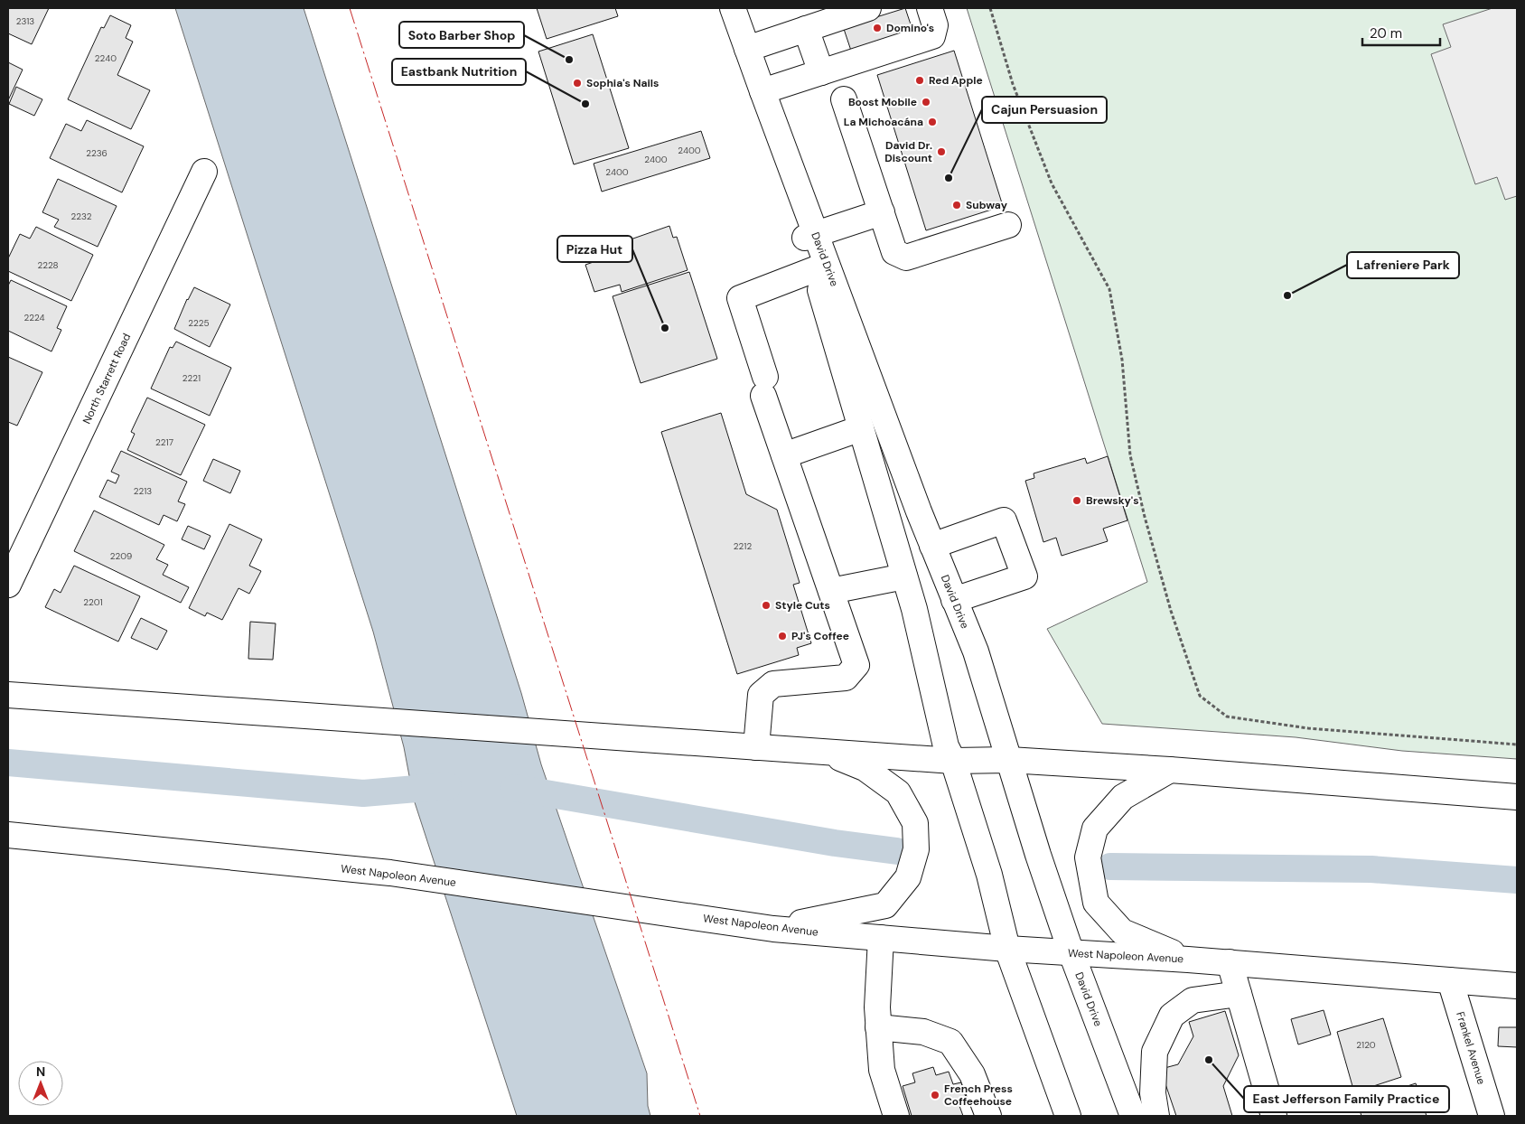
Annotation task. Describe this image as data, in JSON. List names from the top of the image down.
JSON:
{
  "streets": {
    "main road": [
      "David Drive",
      "North Starrett Road",
      "West Napoleon Avenue",
      "Frankel Avenue"
    ]
  },
  "crossings": [
    ["David Drive", "West Napoleon Avenue"],
    ["West Napoleon Avenue", "Frankel Avenue"]
  ],
  "places": [
    "Domino's",
    "Soto Barber Shop",
    "Red Apple",
    "Sophia's Nails",
    "Boost Mobile",
    "Eastbank Nutrition",
    "La Michoacána",
    "David Dr. Discount",
    "Cajun Persuasion",
    "Subway",
    "Lafreniere Park",
    "Pizza Hut",
    "Brewsky's",
    "Style Cuts",
    "PJ's Coffee",
    "East Jefferson Family Practice",
    "French Press Coffeehouse"
  ],
  "house_numbers": [
    "2313",
    "2240",
    "2400",
    "2236",
    "2400",
    "2400",
    "2232",
    "2228",
    "2224",
    "2225",
    "2221",
    "2217",
    "2213",
    "2212",
    "2209",
    "2201",
    "2120"
  ],
  "scale_bar": "20 m",
  "north": "top"
}
